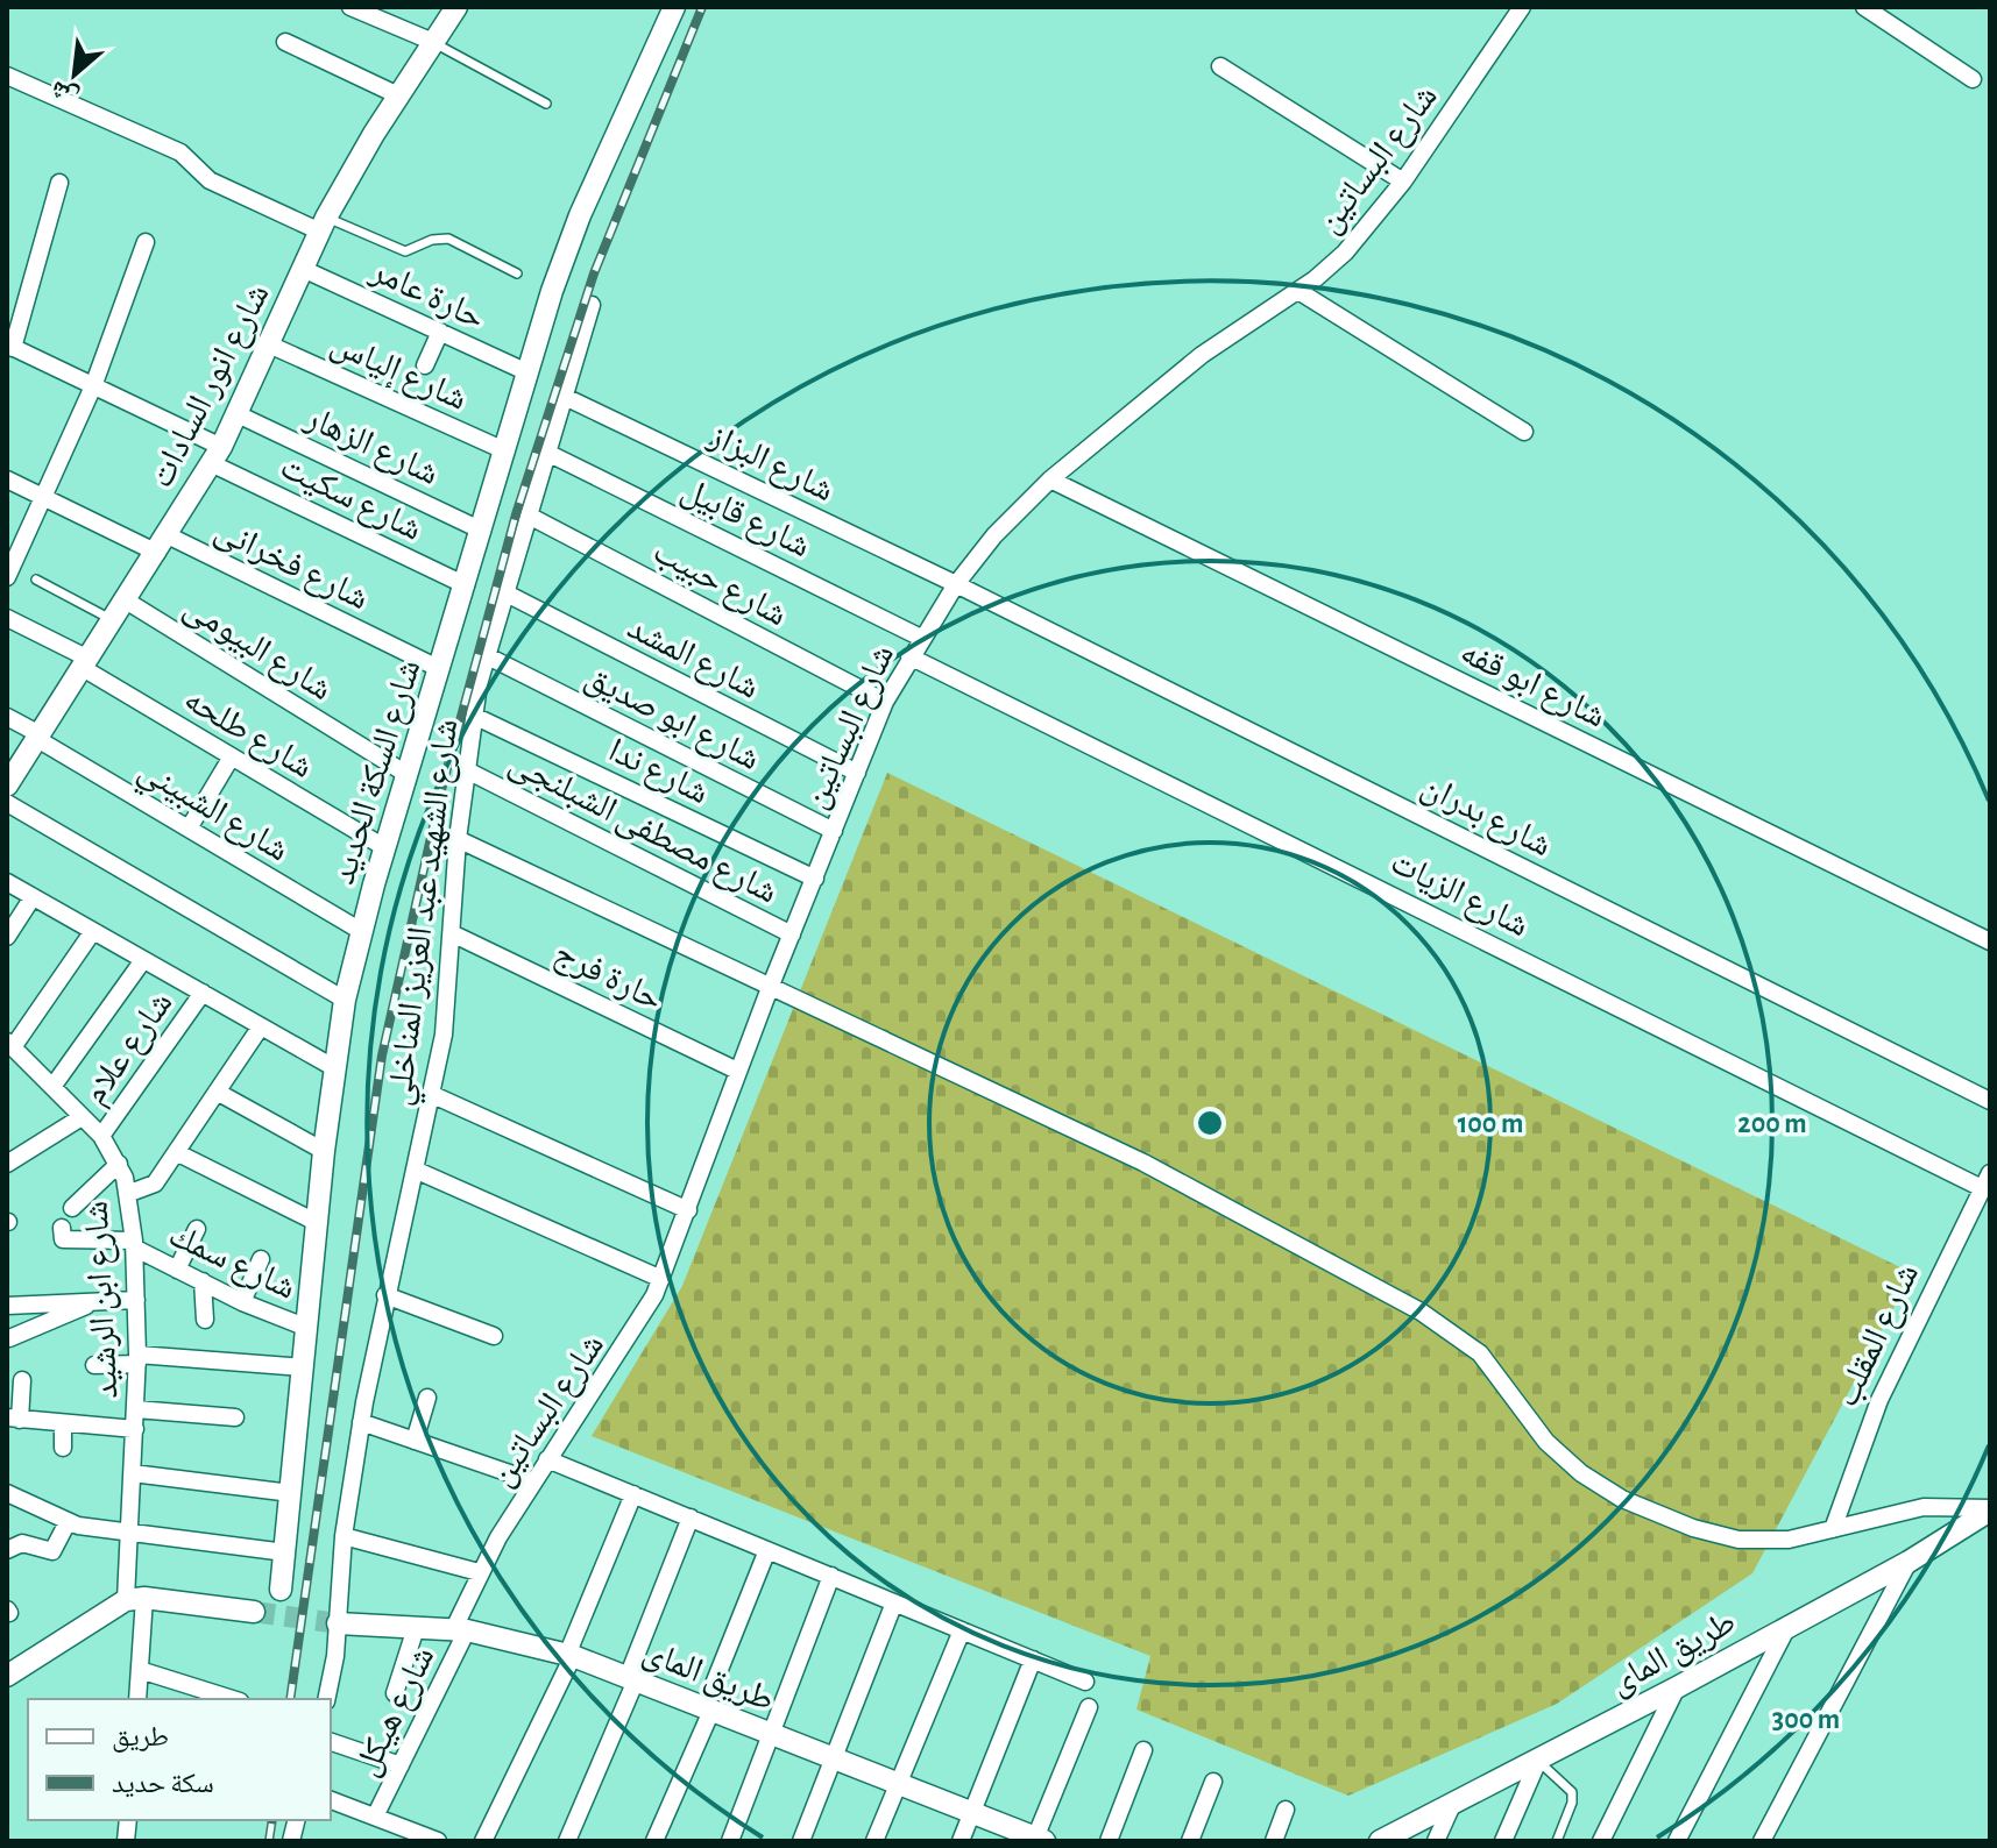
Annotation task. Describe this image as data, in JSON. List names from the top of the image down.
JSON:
{
  "streets": {
    "street": [
      "شارع البساتين",
      "حارة عامر",
      "شارع إلياس",
      "شارع انور السادات",
      "شارع الزهار",
      "شارع البزاز",
      "شارع سكيت",
      "شارع قابيل",
      "شارع فخرانى",
      "شارع حبيب",
      "شارع البيومى",
      "شارع المشد",
      "شارع ابو قفه",
      "شارع ابو صديق",
      "شارع طلحه",
      "شارع ندا",
      "شارع السكة الحديد",
      "شارع الشبيني",
      "شارع بدران",
      "شارع مصطفى الشبلنجى",
      "شارع الزيات",
      "شارع الشهيد عبد العزيز المناخلي",
      "حارة فرج",
      "شارع علام",
      "شارع سمك",
      "شارع ابن الرشيد",
      "شارع المقلب",
      "طريق الماى",
      "شارع هيكل"
    ]
  },
  "crossings": [
    ["شارع البساتين", "شارع البزاز"],
    ["شارع البساتين", "شارع قابيل"],
    ["شارع البساتين", "شارع حبيب"],
    ["شارع البساتين", "شارع المشد"],
    ["شارع البساتين", "شارع ابو قفه"],
    ["شارع البساتين", "شارع ابو صديق"],
    ["شارع البساتين", "شارع ندا"],
    ["شارع البساتين", "شارع بدران"],
    ["شارع البساتين", "شارع مصطفى الشبلنجى"],
    ["شارع البساتين", "شارع الزيات"],
    ["شارع البساتين", "حارة فرج"],
    ["شارع البساتين", "طريق الماى"],
    ["شارع البساتين", "شارع هيكل"],
    ["حارة عامر", "شارع انور السادات"],
    ["حارة عامر", "شارع السكة الحديد"],
    ["شارع إلياس", "شارع انور السادات"],
    ["شارع إلياس", "شارع السكة الحديد"],
    ["شارع انور السادات", "شارع الزهار"],
    ["شارع انور السادات", "شارع سكيت"],
    ["شارع انور السادات", "شارع فخرانى"],
    ["شارع انور السادات", "شارع البيومى"],
    ["شارع انور السادات", "شارع طلحه"],
    ["شارع انور السادات", "شارع الشبيني"],
    ["شارع الزهار", "شارع السكة الحديد"],
    ["شارع البزاز", "شارع بدران"],
    ["شارع البزاز", "شارع الشهيد عبد العزيز المناخلي"],
    ["شارع سكيت", "شارع السكة الحديد"],
    ["شارع قابيل", "شارع الشهيد عبد العزيز المناخلي"],
    ["شارع فخرانى", "شارع السكة الحديد"],
    ["شارع حبيب", "شارع الشهيد عبد العزيز المناخلي"],
    ["شارع البيومى", "شارع السكة الحديد"],
    ["شارع المشد", "شارع الشهيد عبد العزيز المناخلي"],
    ["شارع ابو صديق", "شارع الشهيد عبد العزيز المناخلي"],
    ["شارع طلحه", "شارع السكة الحديد"],
    ["شارع ندا", "شارع الشهيد عبد العزيز المناخلي"],
    ["شارع السكة الحديد", "شارع الشبيني"],
    ["شارع السكة الحديد", "شارع سمك"],
    ["شارع مصطفى الشبلنجى", "شارع الشهيد عبد العزيز المناخلي"],
    ["شارع الزيات", "شارع المقلب"],
    ["شارع الشهيد عبد العزيز المناخلي", "حارة فرج"],
    ["شارع الشهيد عبد العزيز المناخلي", "طريق الماى"],
    ["شارع علام", "شارع ابن الرشيد"],
    ["شارع سمك", "شارع ابن الرشيد"],
    ["طريق الماى", "شارع هيكل"]
  ],
  "legend": ["طريق", "سكة حديد"],
  "north": "bottom left",
  "rings": ["100 m", "200 m", "300 m"]
}
